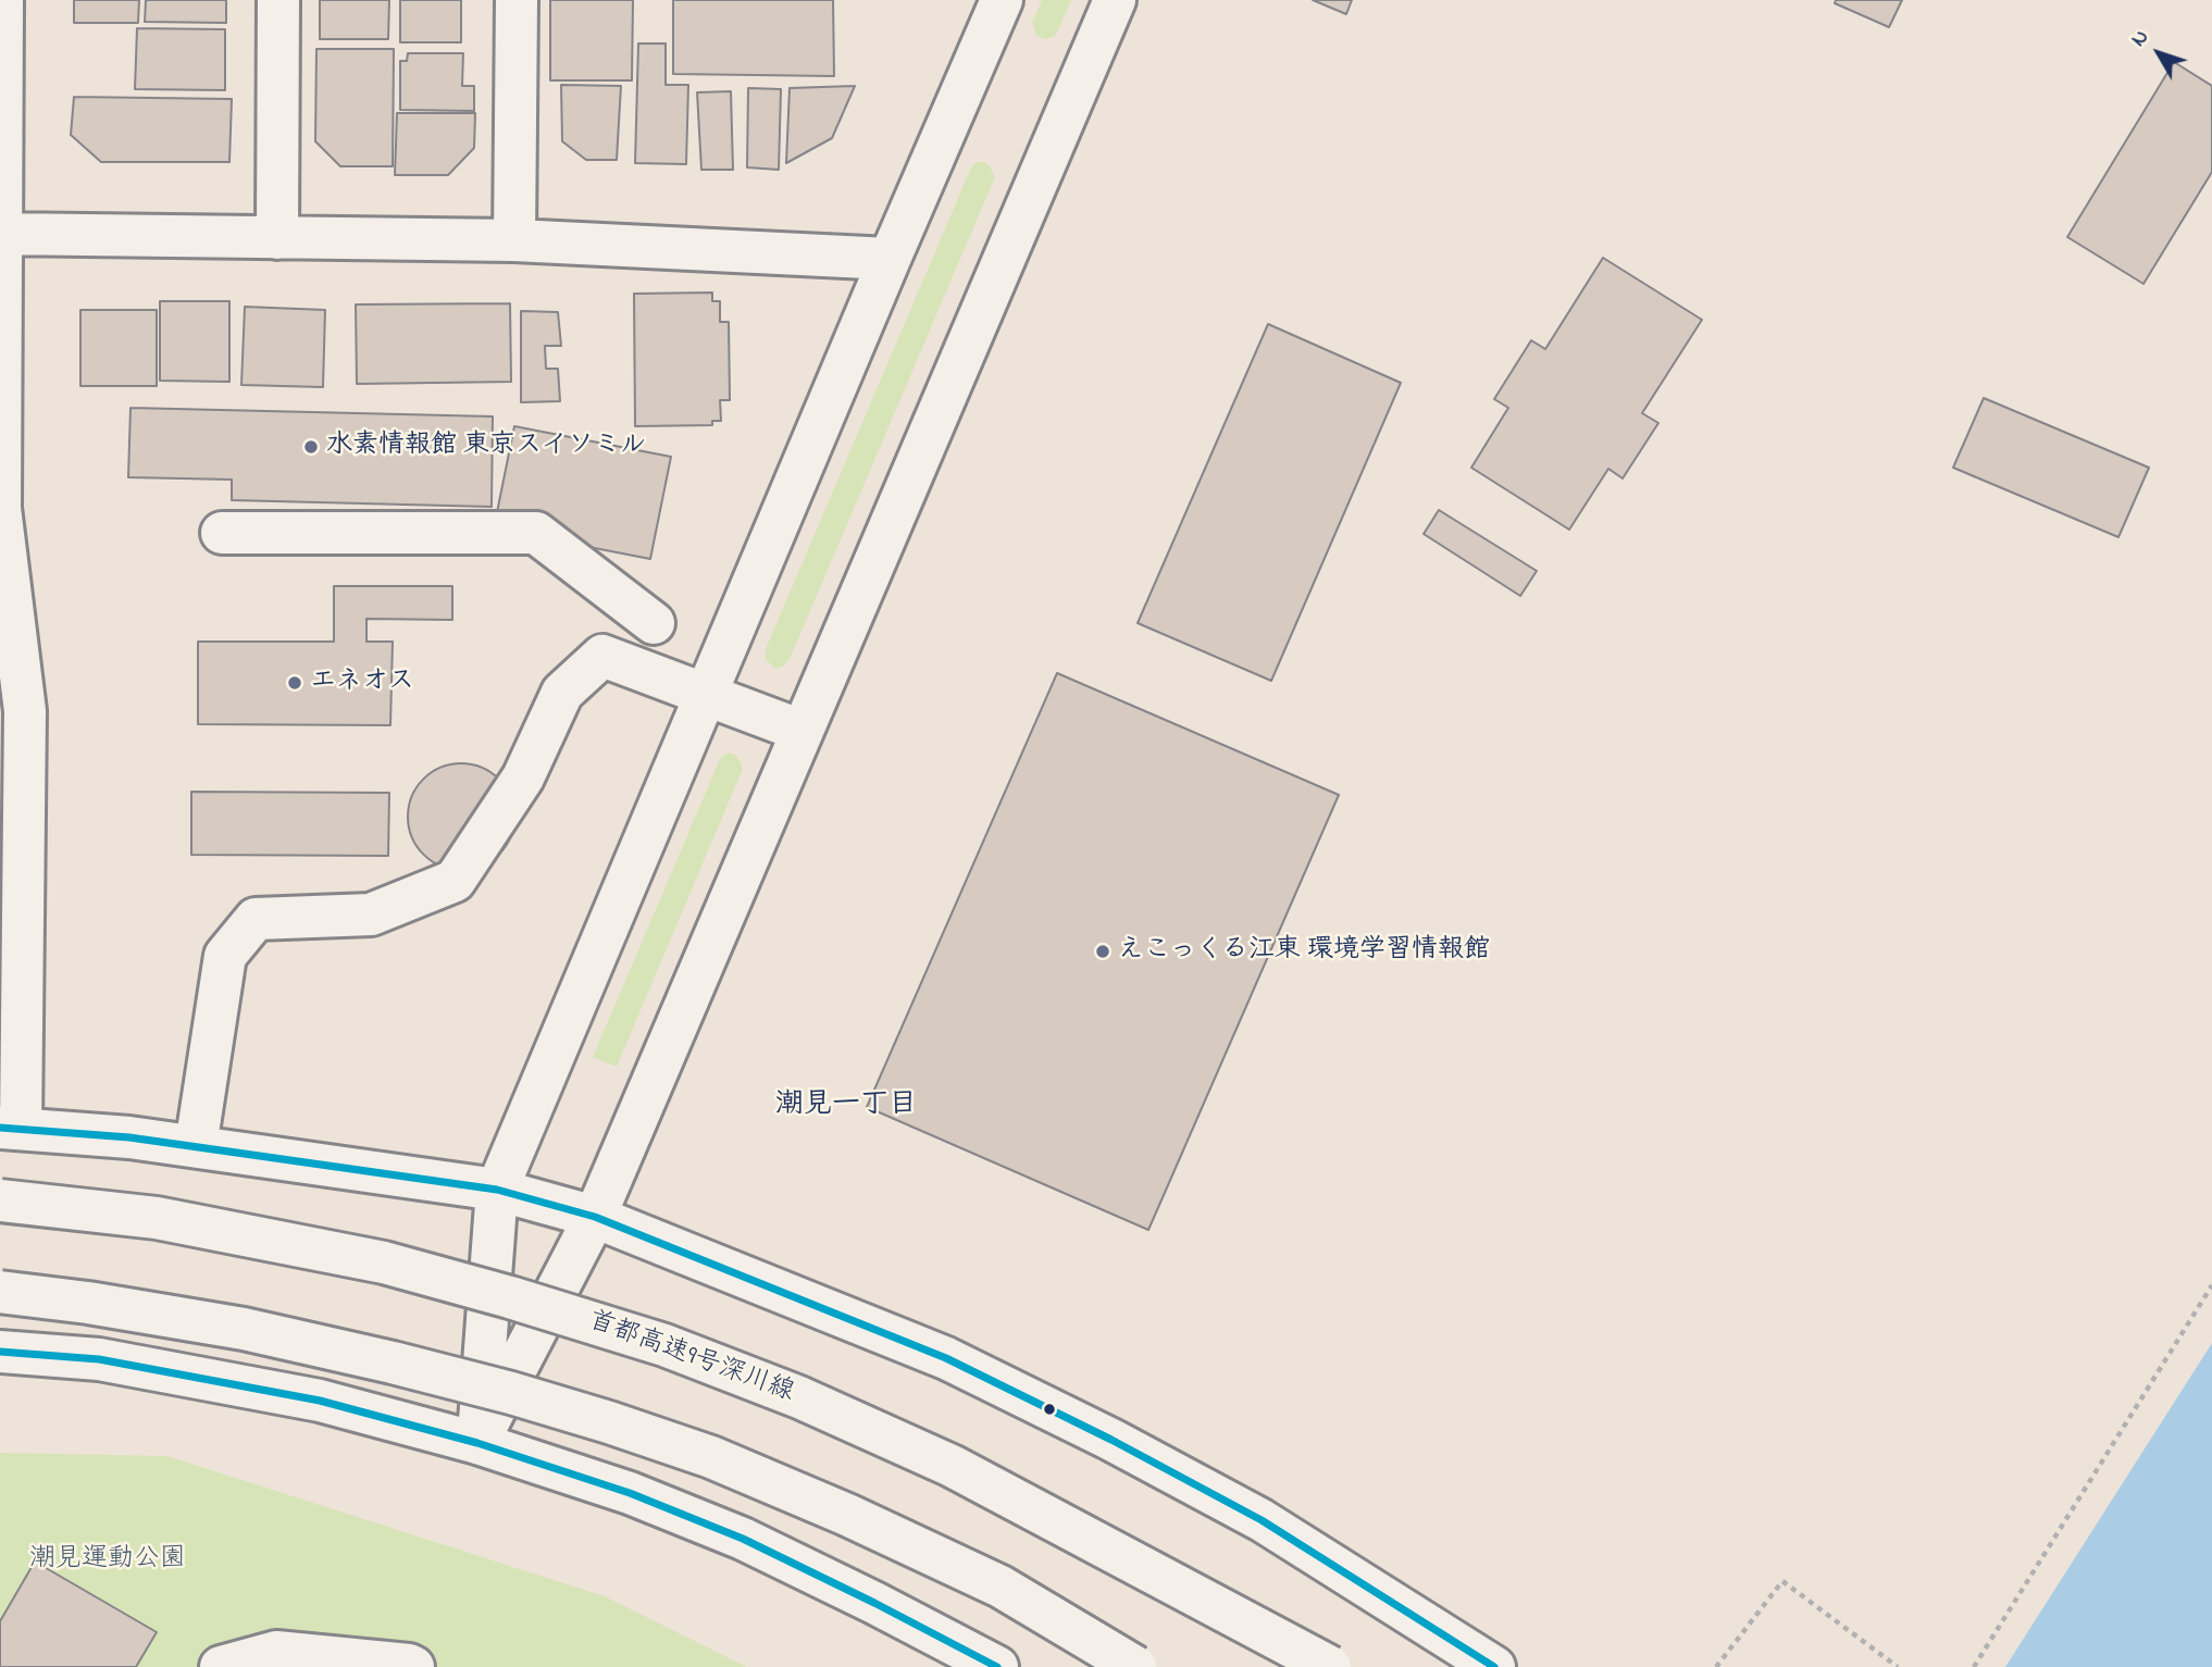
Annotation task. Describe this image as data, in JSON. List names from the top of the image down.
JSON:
{
  "streets": {
    "main road": ["首都高速9号深川線"]
  },
  "districts": ["潮見一丁目"],
  "parks": ["潮見運動公園"],
  "places": ["水素情報館 東京スイソミル", "エネオス", "えこっくる江東 環境学習情報館"],
  "north": "top left"
}
